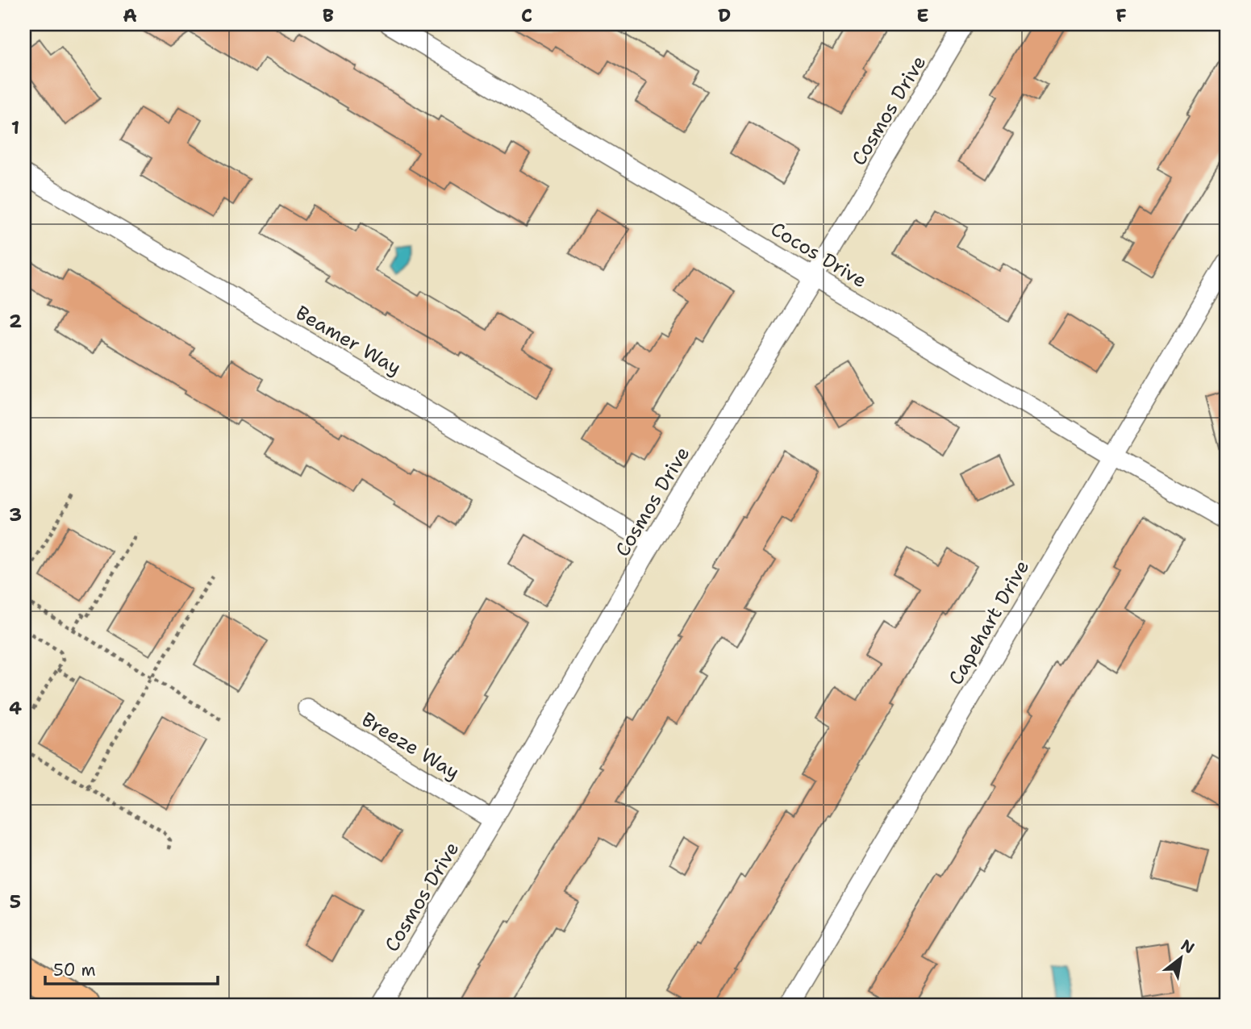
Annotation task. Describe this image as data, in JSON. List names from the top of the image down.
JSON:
{
  "streets": {
    "street": [
      "Cosmos Drive",
      "Cocos Drive",
      "Beamer Way",
      "Capehart Drive",
      "Breeze Way"
    ]
  },
  "crossings": [
    ["Cosmos Drive", "Cocos Drive"],
    ["Cosmos Drive", "Beamer Way"],
    ["Cosmos Drive", "Breeze Way"],
    ["Cocos Drive", "Capehart Drive"]
  ],
  "scale_bar": "50 m",
  "north": "top right",
  "grid": {
    "columns": [
      "A",
      "B",
      "C",
      "D",
      "E",
      "F"
    ],
    "rows": [
      "1",
      "2",
      "3",
      "4",
      "5"
    ]
  }
}
